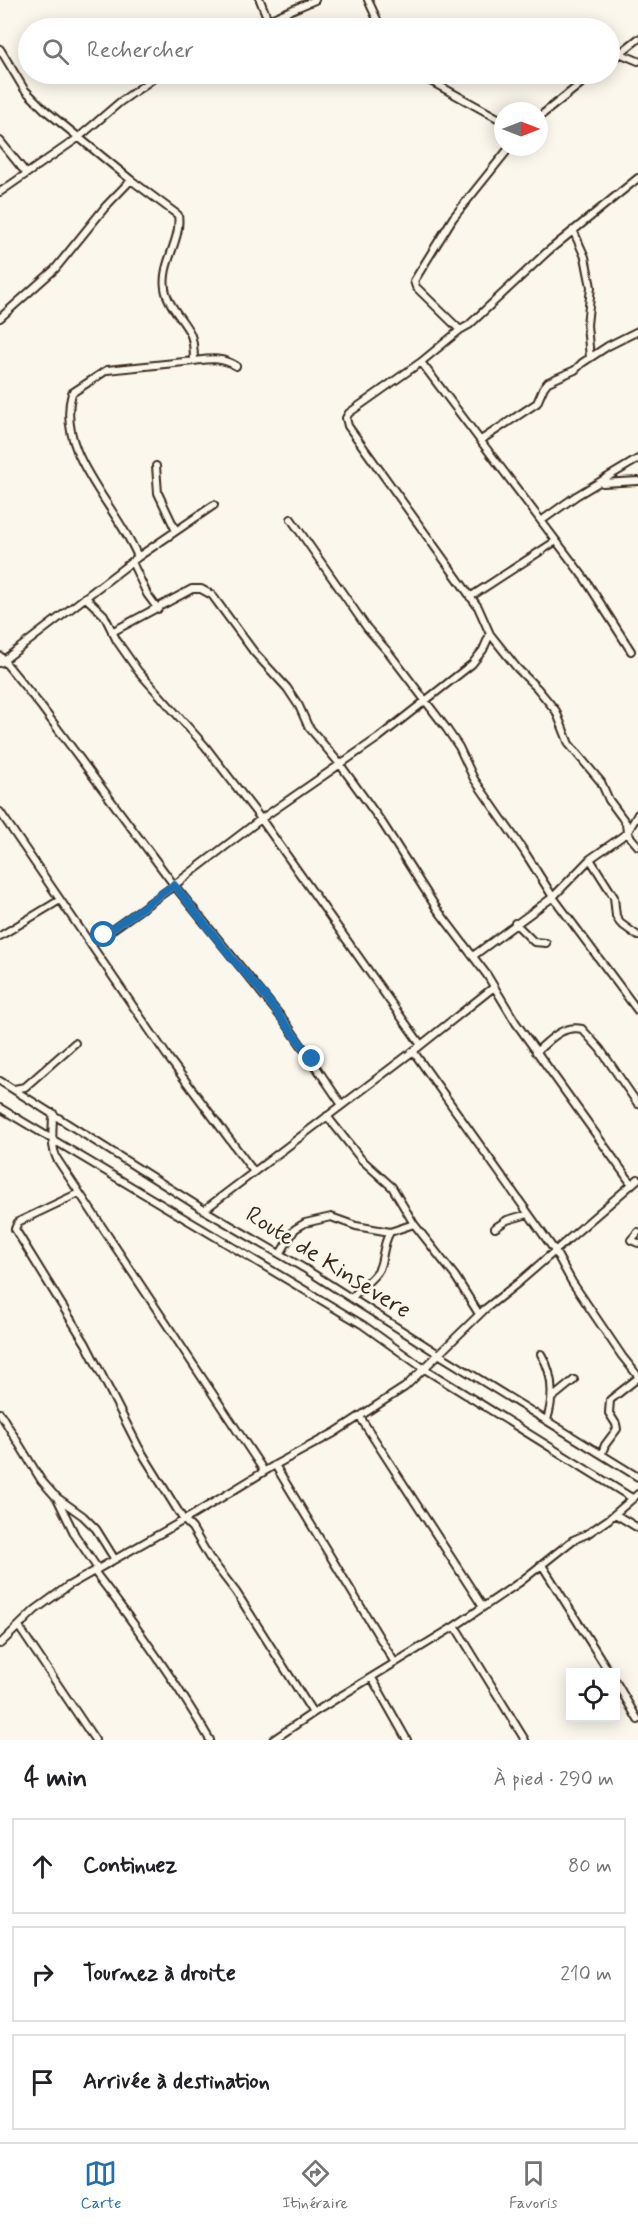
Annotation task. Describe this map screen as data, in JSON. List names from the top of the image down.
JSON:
{
  "streets": {
    "street": ["Route de Kinsevere"]
  },
  "north": "right",
  "page": {
    "search": "Rechercher",
    "heading": ["4 min", "À pied · 290 m"],
    "list": [
      ["Continuez", "80 m"],
      ["Tournez à droite", "210 m"],
      "Arrivée à destination"
    ],
    "nav": ["Carte", "Itinéraire", "Favoris"]
  }
}
